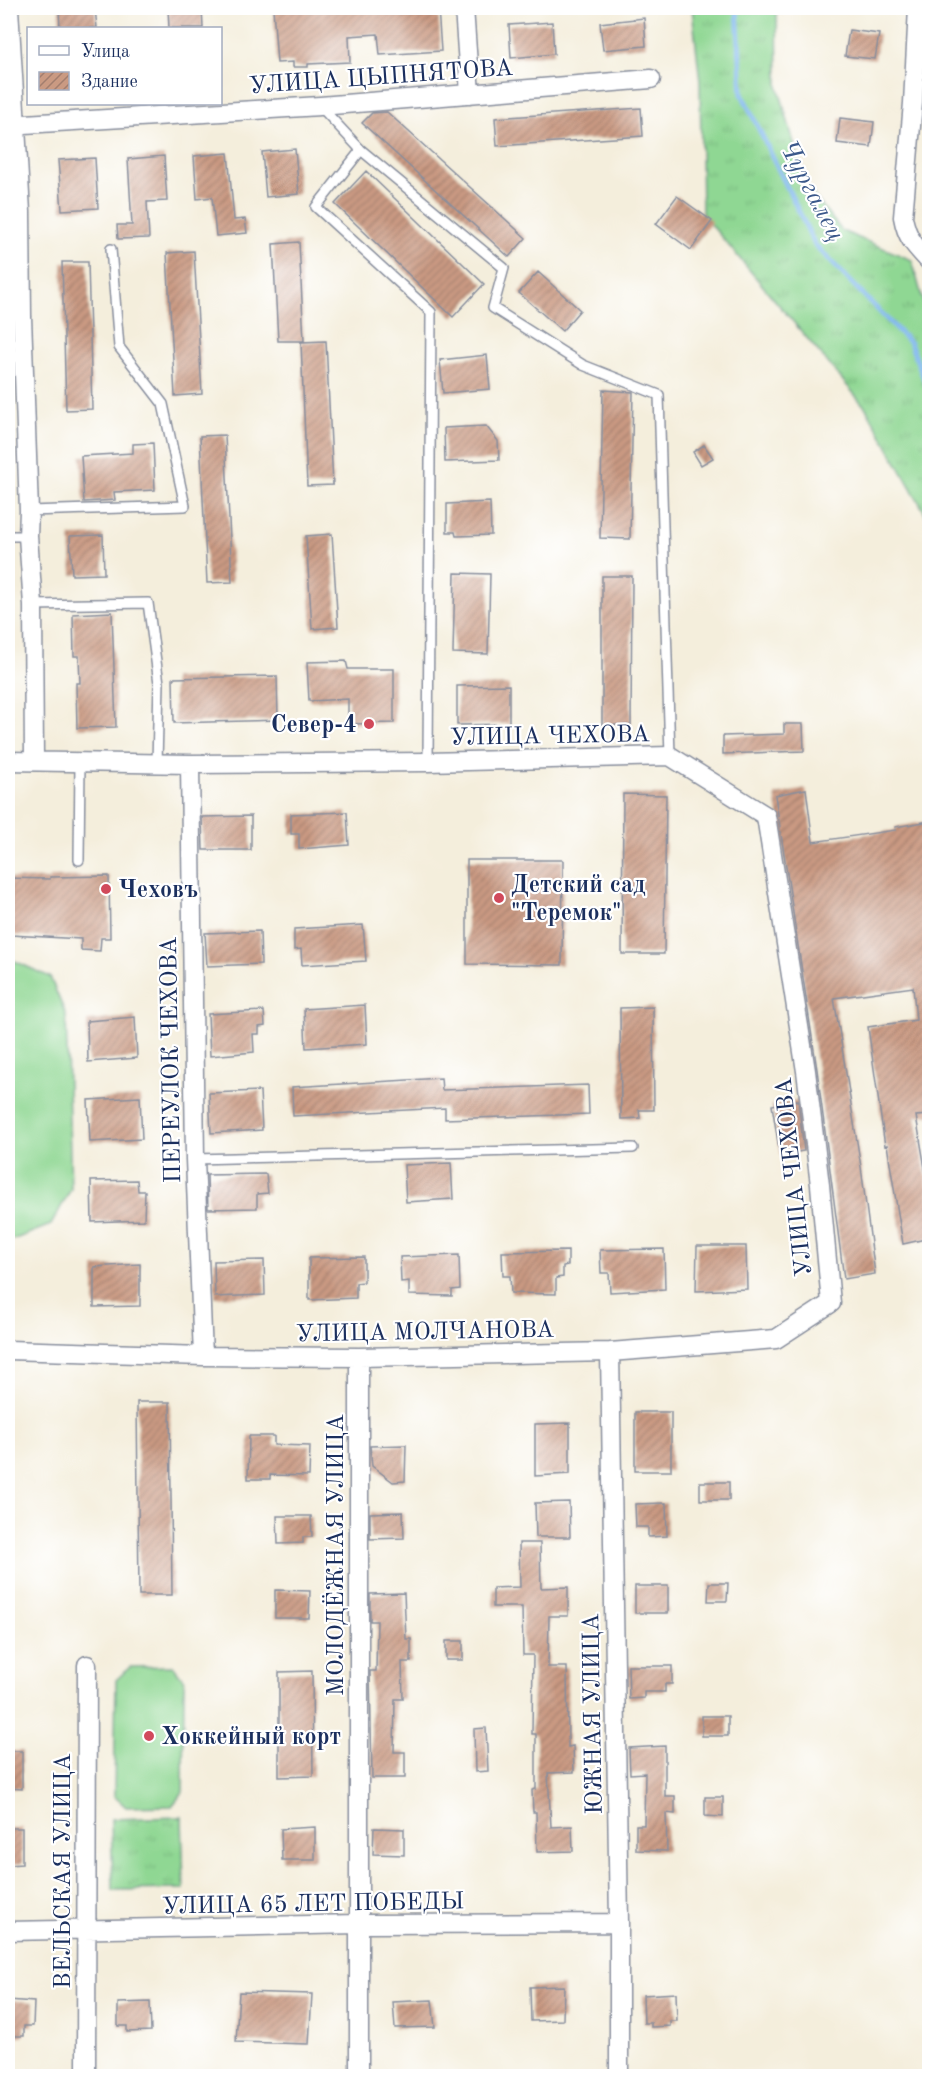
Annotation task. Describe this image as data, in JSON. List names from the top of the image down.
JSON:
{
  "streets": {
    "street": [
      "УЛИЦА ЦЫПНЯТОВА",
      "УЛИЦА ЧЕХОВА",
      "ПЕРЕУЛОК ЧЕХОВА",
      "УЛИЦА МОЛЧАНОВА",
      "МОЛОДЁЖНАЯ УЛИЦА",
      "ЮЖНАЯ УЛИЦА",
      "ВЕЛЬСКАЯ УЛИЦА",
      "УЛИЦА 65 ЛЕТ ПОБЕДЫ"
    ]
  },
  "crossings": [
    ["УЛИЦА ЧЕХОВА", "ПЕРЕУЛОК ЧЕХОВА"],
    ["УЛИЦА ЧЕХОВА", "УЛИЦА МОЛЧАНОВА"],
    ["ПЕРЕУЛОК ЧЕХОВА", "УЛИЦА МОЛЧАНОВА"],
    ["УЛИЦА МОЛЧАНОВА", "МОЛОДЁЖНАЯ УЛИЦА"],
    ["УЛИЦА МОЛЧАНОВА", "ЮЖНАЯ УЛИЦА"],
    ["МОЛОДЁЖНАЯ УЛИЦА", "УЛИЦА 65 ЛЕТ ПОБЕДЫ"],
    ["ЮЖНАЯ УЛИЦА", "УЛИЦА 65 ЛЕТ ПОБЕДЫ"],
    ["ВЕЛЬСКАЯ УЛИЦА", "УЛИЦА 65 ЛЕТ ПОБЕДЫ"]
  ],
  "water": ["Чургалец"],
  "places": [
    "Север-4",
    "Чеховъ",
    "Детский сад \"Теремок\"",
    "Хоккейный корт"
  ],
  "legend": ["Улица", "Здание"]
}
